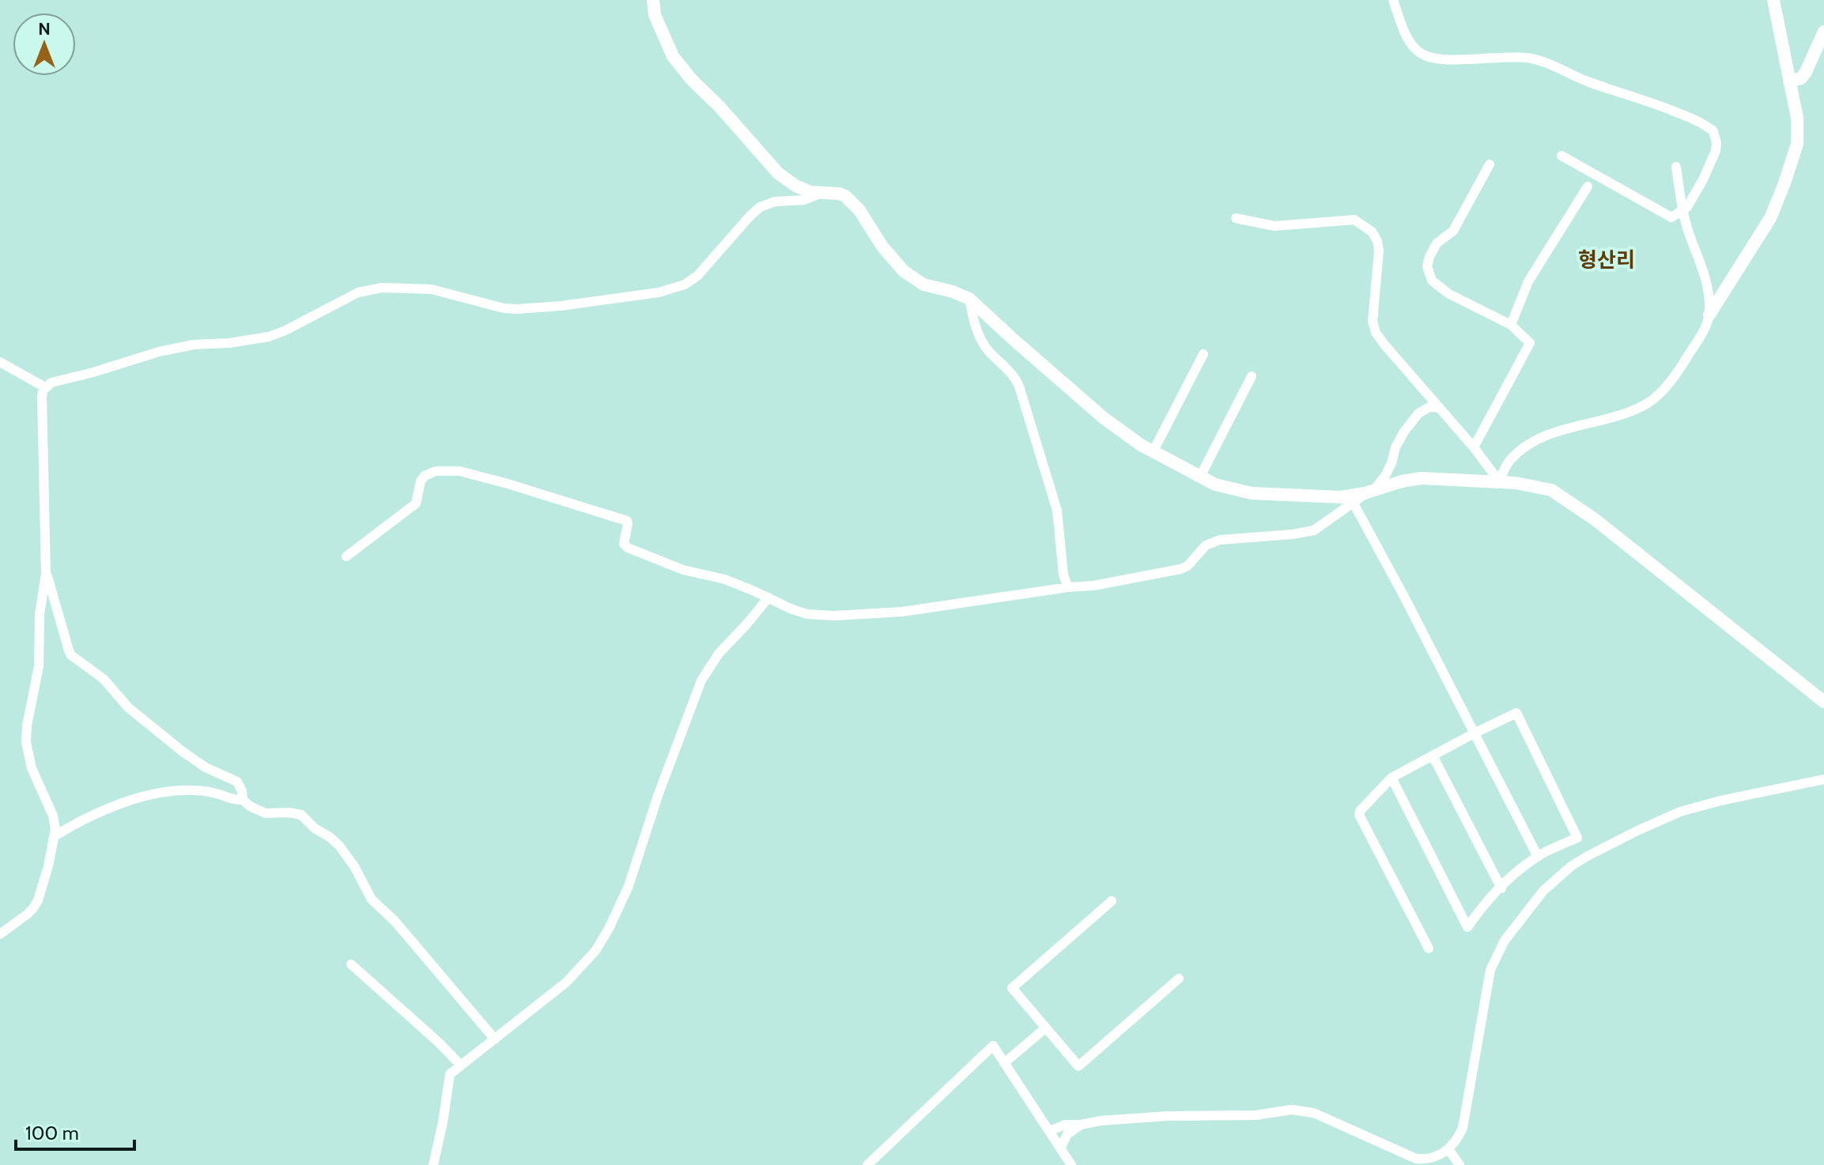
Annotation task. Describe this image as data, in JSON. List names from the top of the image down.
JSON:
{
  "districts": ["형산리"],
  "scale_bar": "100 m",
  "north": "top"
}
